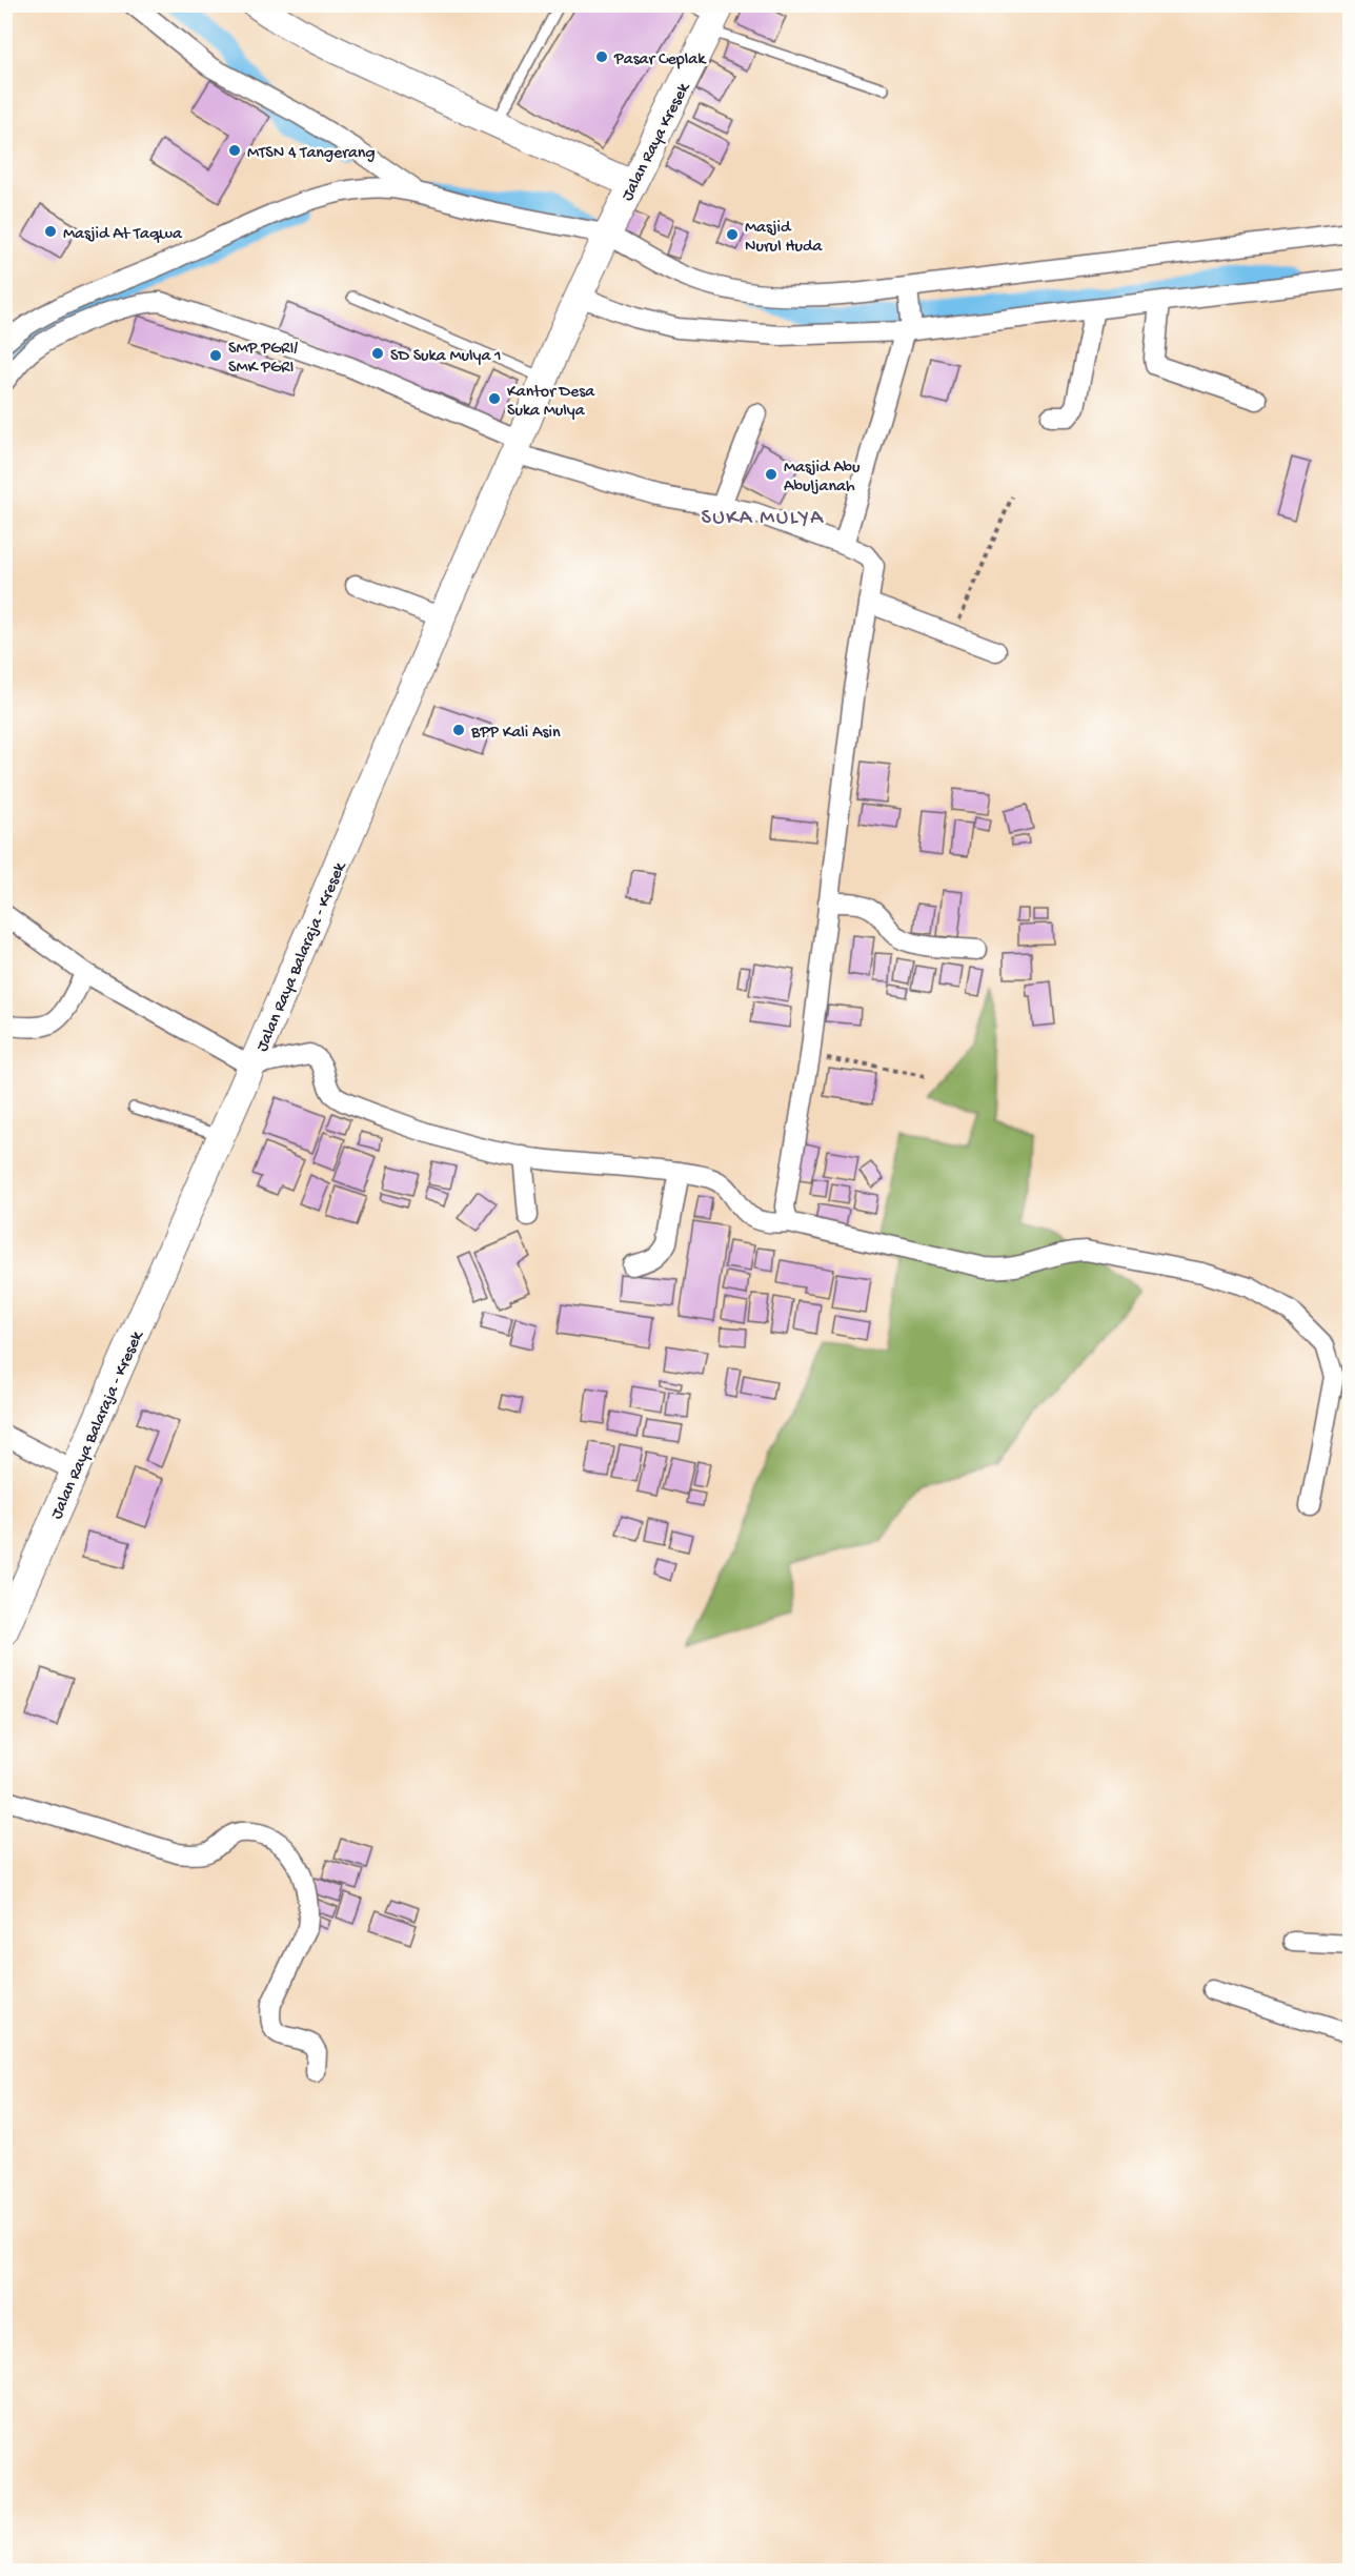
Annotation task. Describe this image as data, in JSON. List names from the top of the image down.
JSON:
{
  "streets": {
    "street": ["Jalan Raya Kresek", "Jalan Raya Balaraja - Kresek"]
  },
  "crossings": [
    ["Jalan Raya Kresek", "Jalan Raya Balaraja - Kresek"]
  ],
  "districts": ["SUKA MULYA"],
  "places": [
    "Pasar Ceplak",
    "MTSN 4 Tangerang",
    "Masjid At Taqwa",
    "Masjid Nurul Huda",
    "SD Suka Mulya 1",
    "SMP PGRI/ SMK PGRI",
    "Kantor Desa Suka Mulya",
    "Masjid Abu Abuljanah",
    "BPP Kali Asin"
  ]
}
